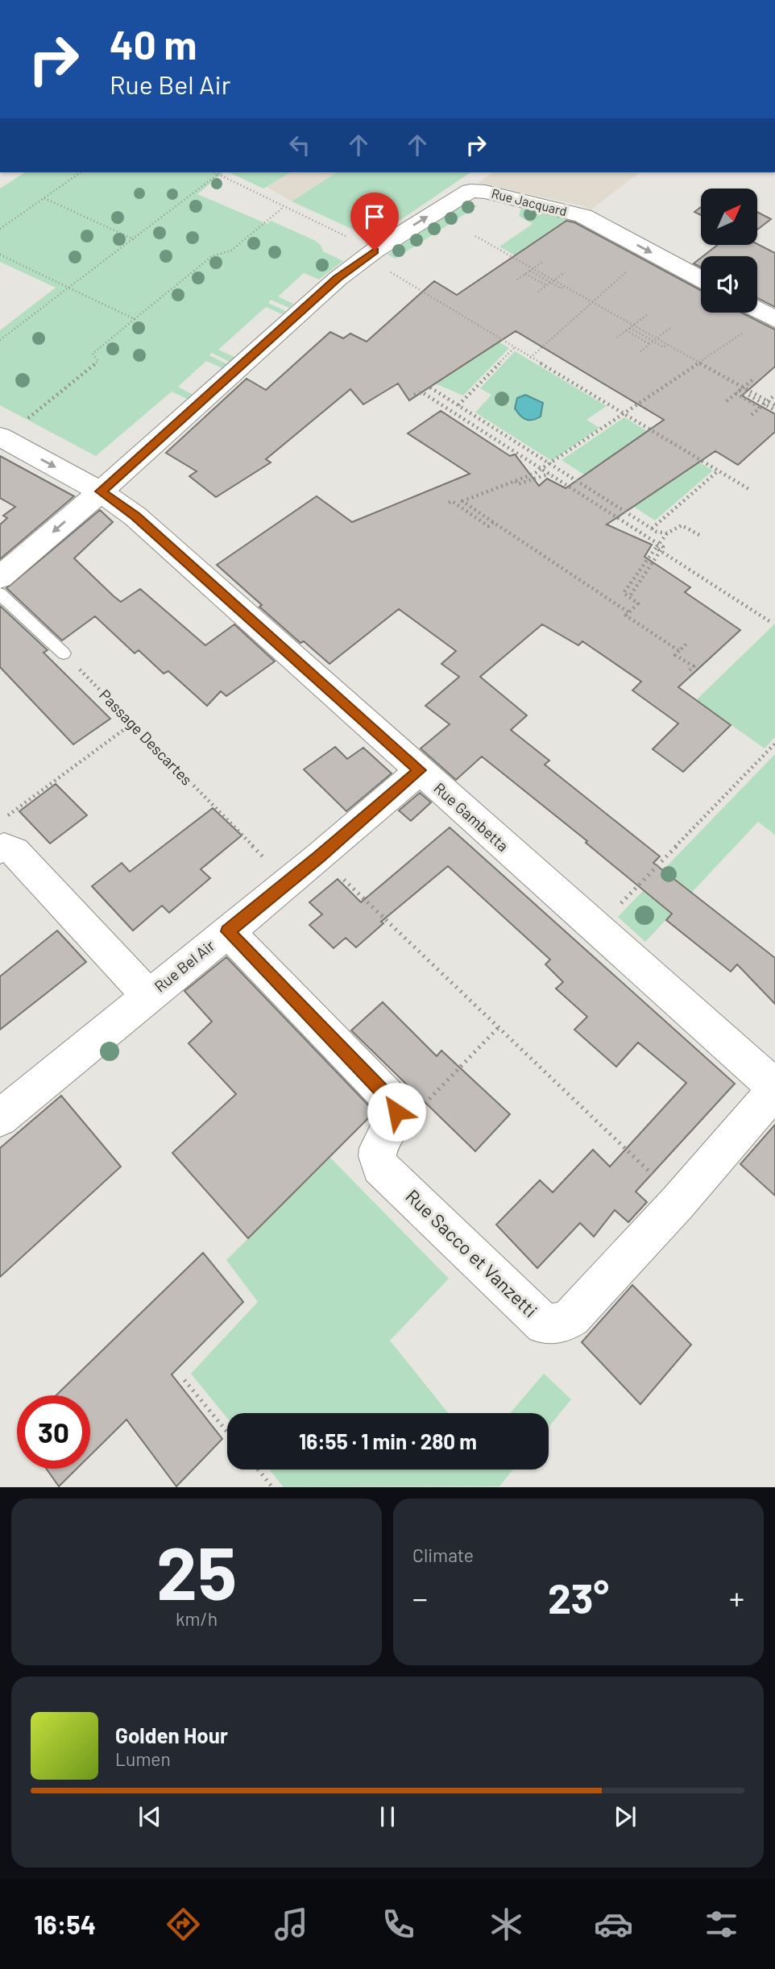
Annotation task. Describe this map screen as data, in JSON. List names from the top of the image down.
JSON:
{
  "streets": {
    "street": [
      "Rue Jacquard",
      "Rue Gambetta",
      "Rue Bel Air",
      "Rue Sacco et Vanzetti"
    ],
    "path": ["Passage Descartes"]
  },
  "crossings": [
    ["Rue Jacquard", "Rue Gambetta"],
    ["Passage Descartes", "Rue Bel Air"],
    ["Rue Gambetta", "Rue Bel Air"],
    ["Rue Gambetta", "Rue Sacco et Vanzetti"]
  ],
  "north": "top right",
  "page": {
    "turn": ["40 m", "Rue Bel Air"],
    "limit": "30",
    "trip": "16:55 · 1 min · 280 m",
    "tile": [
      ["25", "km/h"],
      "Climate"
    ],
    "heat": ["−", "23°", "+"],
    "song": ["Golden Hour", "Lumen"],
    "tabs": "16:54"
  }
}
